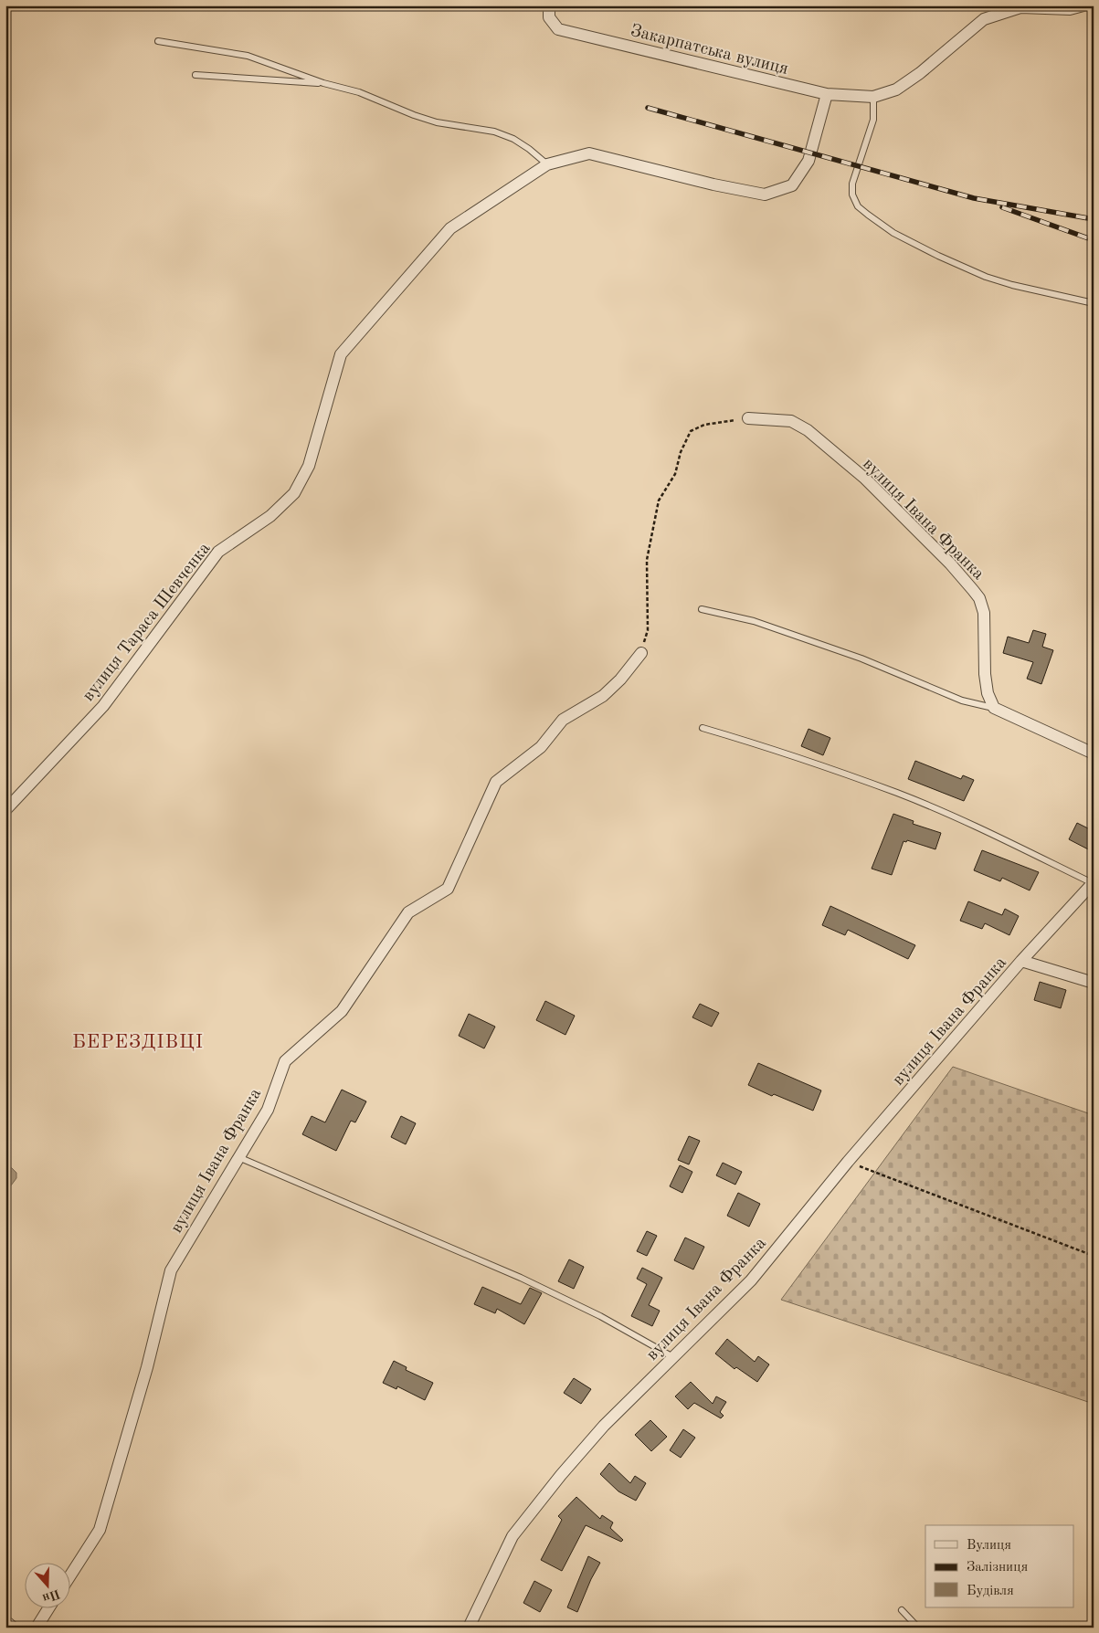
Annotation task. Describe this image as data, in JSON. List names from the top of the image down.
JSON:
{
  "streets": {
    "street": ["Закарпатська вулиця", "вулиця Івана Франка", "вулиця Тараса Шевченка"]
  },
  "crossings": [
    ["Закарпатська вулиця", "вулиця Тараса Шевченка"]
  ],
  "districts": ["БЕРЕЗДІВЦІ"],
  "legend": ["Вулиця", "Залізниця", "Будівля"],
  "north": "bottom"
}
